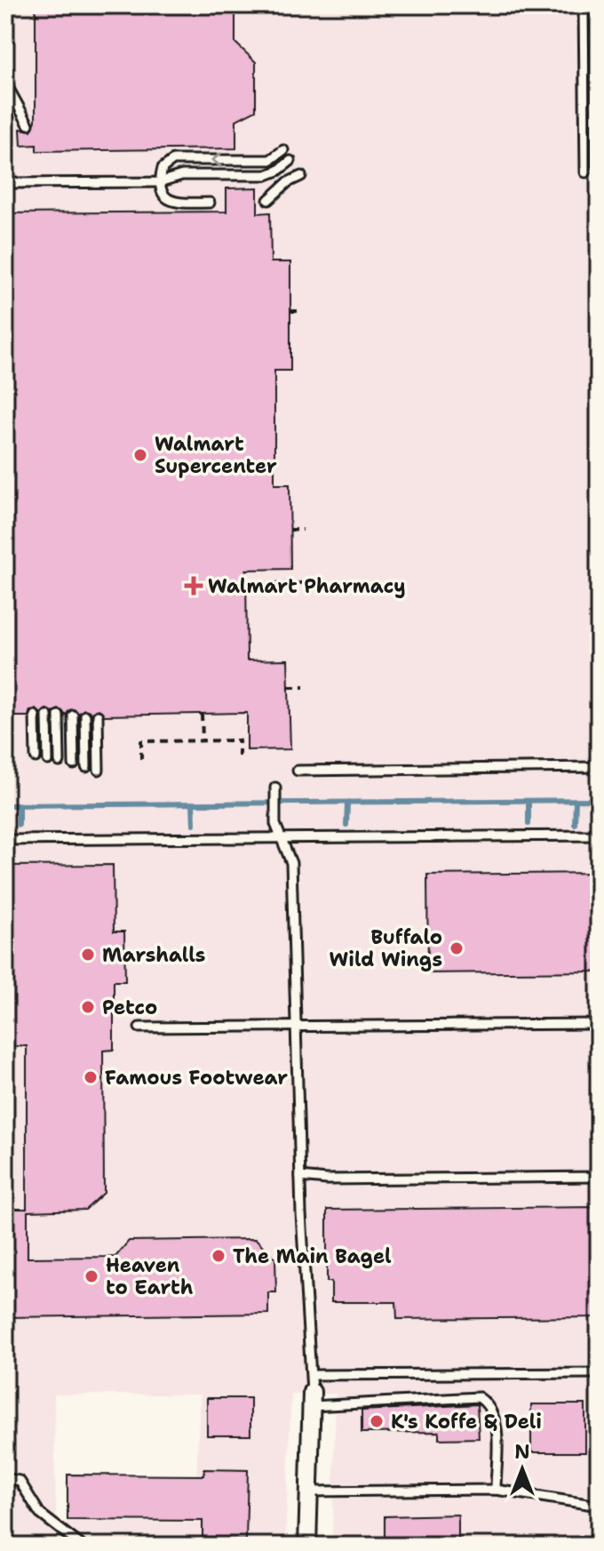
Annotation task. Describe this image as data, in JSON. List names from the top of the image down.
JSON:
{
  "places": {
    "other": [
      "Walmart Supercenter",
      "Buffalo Wild Wings",
      "Marshalls",
      "Petco",
      "Famous Footwear",
      "The Main Bagel",
      "Heaven to Earth",
      "K's Koffe & Deli"
    ],
    "health": ["Walmart Pharmacy"]
  },
  "north": "top"
}
